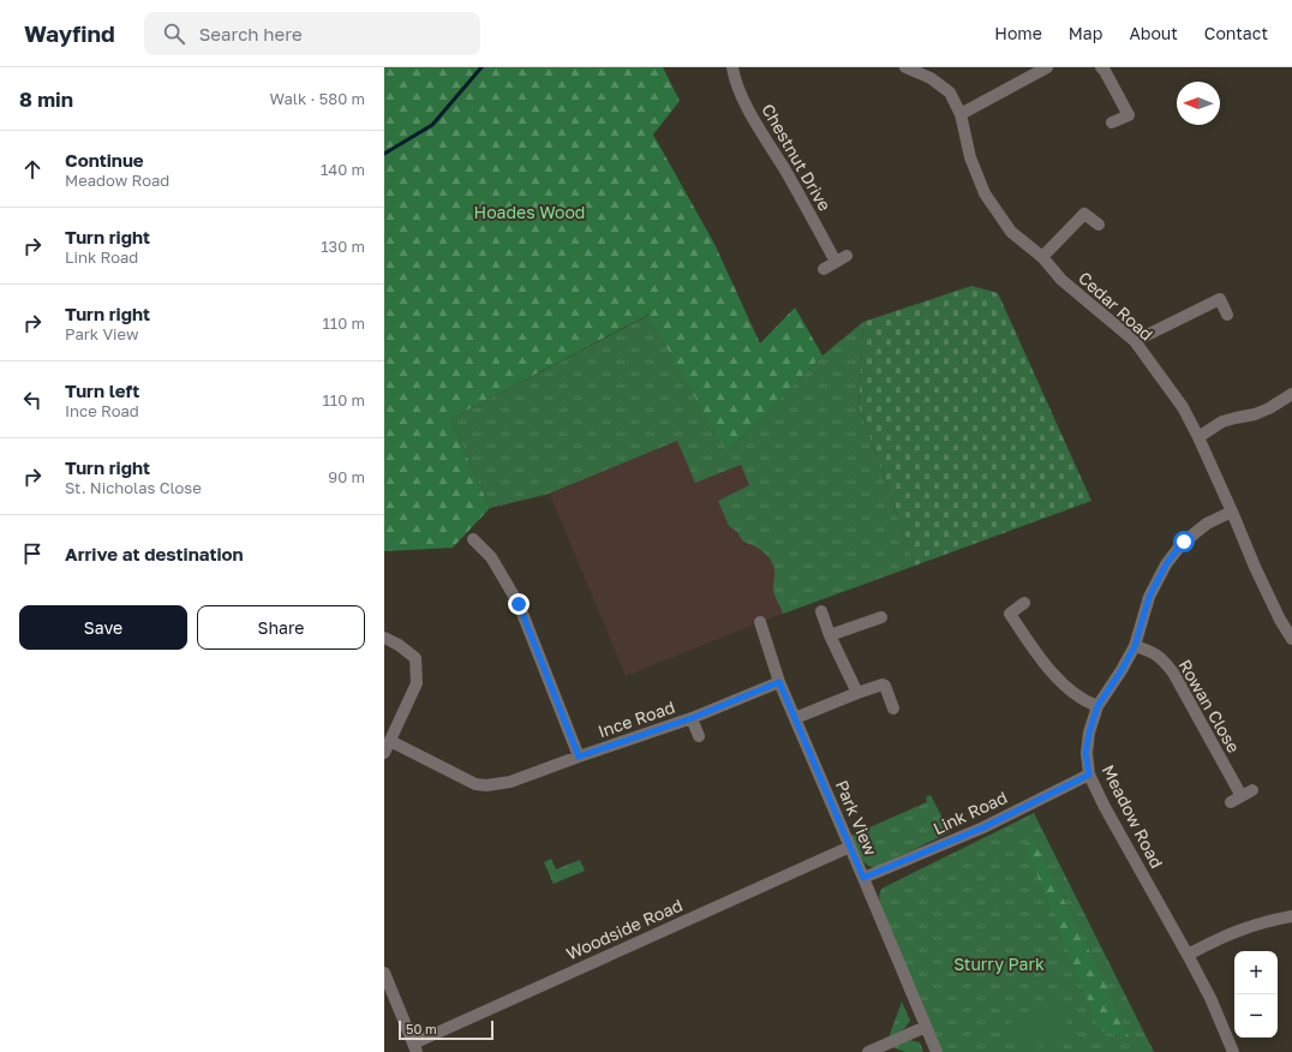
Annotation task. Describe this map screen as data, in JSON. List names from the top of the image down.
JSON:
{
  "streets": {
    "street": [
      "Chestnut Drive",
      "Cedar Road",
      "Rowan Close",
      "Ince Road",
      "Link Road",
      "Meadow Road",
      "Park View",
      "Woodside Road"
    ]
  },
  "crossings": [
    ["Cedar Road", "Meadow Road"],
    ["Rowan Close", "Meadow Road"],
    ["Ince Road", "Park View"],
    ["Link Road", "Meadow Road"],
    ["Link Road", "Park View"],
    ["Park View", "Woodside Road"]
  ],
  "parks": ["Hoades Wood", "Sturry Park"],
  "scale_bar": "50 m",
  "north": "left",
  "page": {
    "header": "Wayfind",
    "search": "Search here",
    "nav": [
      "Home",
      "Map",
      "About",
      "Contact"
    ],
    "heading": ["8 min", "Walk · 580 m"],
    "list": [
      ["Continue", "Meadow Road", "140 m"],
      ["Turn right", "Link Road", "130 m"],
      ["Turn right", "Park View", "110 m"],
      ["Turn left", "Ince Road", "110 m"],
      ["Turn right", "St. Nicholas Close", "90 m"],
      "Arrive at destination"
    ],
    "buttons": ["Save", "Share"],
    "map_buttons": ["+", "−"],
    "scale": "50 m"
  }
}
